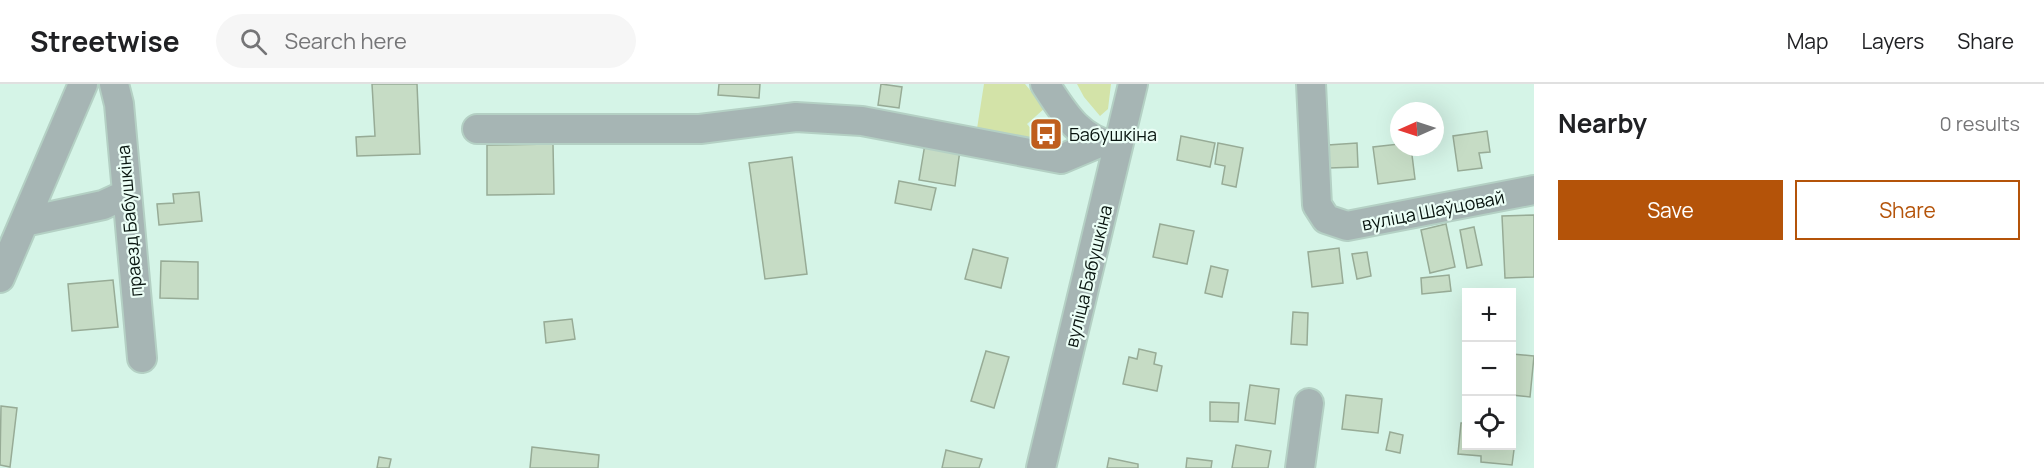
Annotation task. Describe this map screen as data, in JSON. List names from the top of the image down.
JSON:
{
  "streets": {
    "street": ["вуліца Шаўцовай", "праезд Бабушкіна", "вуліца Бабушкіна"]
  },
  "places": {
    "bus stop": ["Бабушкіна"]
  },
  "north": "left",
  "page": {
    "header": "Streetwise",
    "search": "Search here",
    "nav": ["Map", "Layers", "Share"],
    "heading": ["Nearby", "0 results"],
    "buttons": ["Save", "Share"],
    "map_buttons": ["+", "−"]
  }
}
